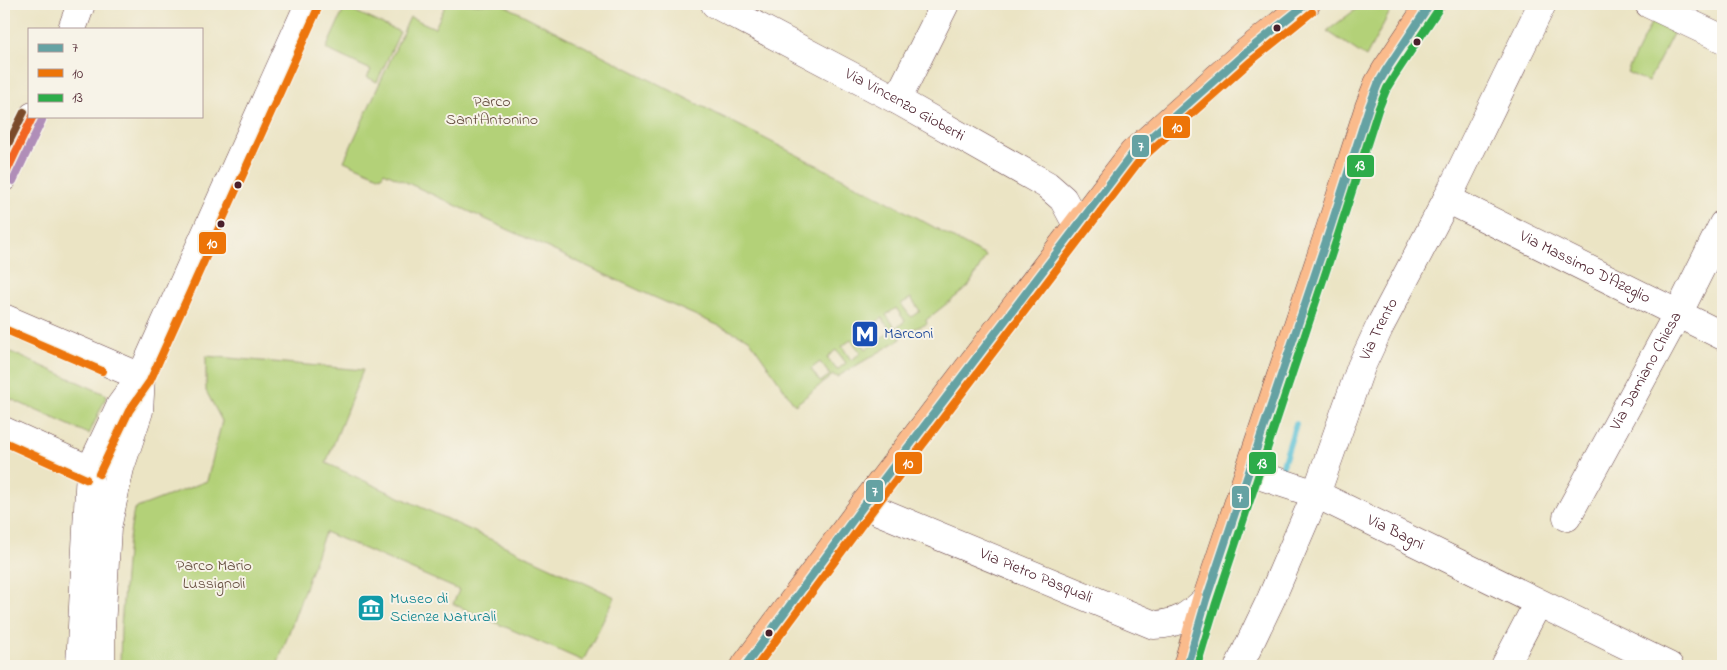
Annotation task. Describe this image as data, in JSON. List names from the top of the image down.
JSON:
{
  "streets": {
    "street": [
      "Via Vincenzo Gioberti",
      "Via Massimo D'Azeglio",
      "Via Trento",
      "Via Damiano Chiesa",
      "Via Bagni",
      "Via Pietro Pasquali"
    ]
  },
  "crossings": [
    ["Via Massimo D'Azeglio", "Via Trento"],
    ["Via Massimo D'Azeglio", "Via Damiano Chiesa"],
    ["Via Trento", "Via Bagni"]
  ],
  "parks": ["Parco Sant'Antonino", "Parco Mario Lussignoli"],
  "places": {
    "metro station": ["Marconi"],
    "museum": ["Museo di Scienze Naturali"]
  },
  "lines": ["transit line 7", "transit line 10", "transit line 13"],
  "legend": ["7", "10", "13"]
}
